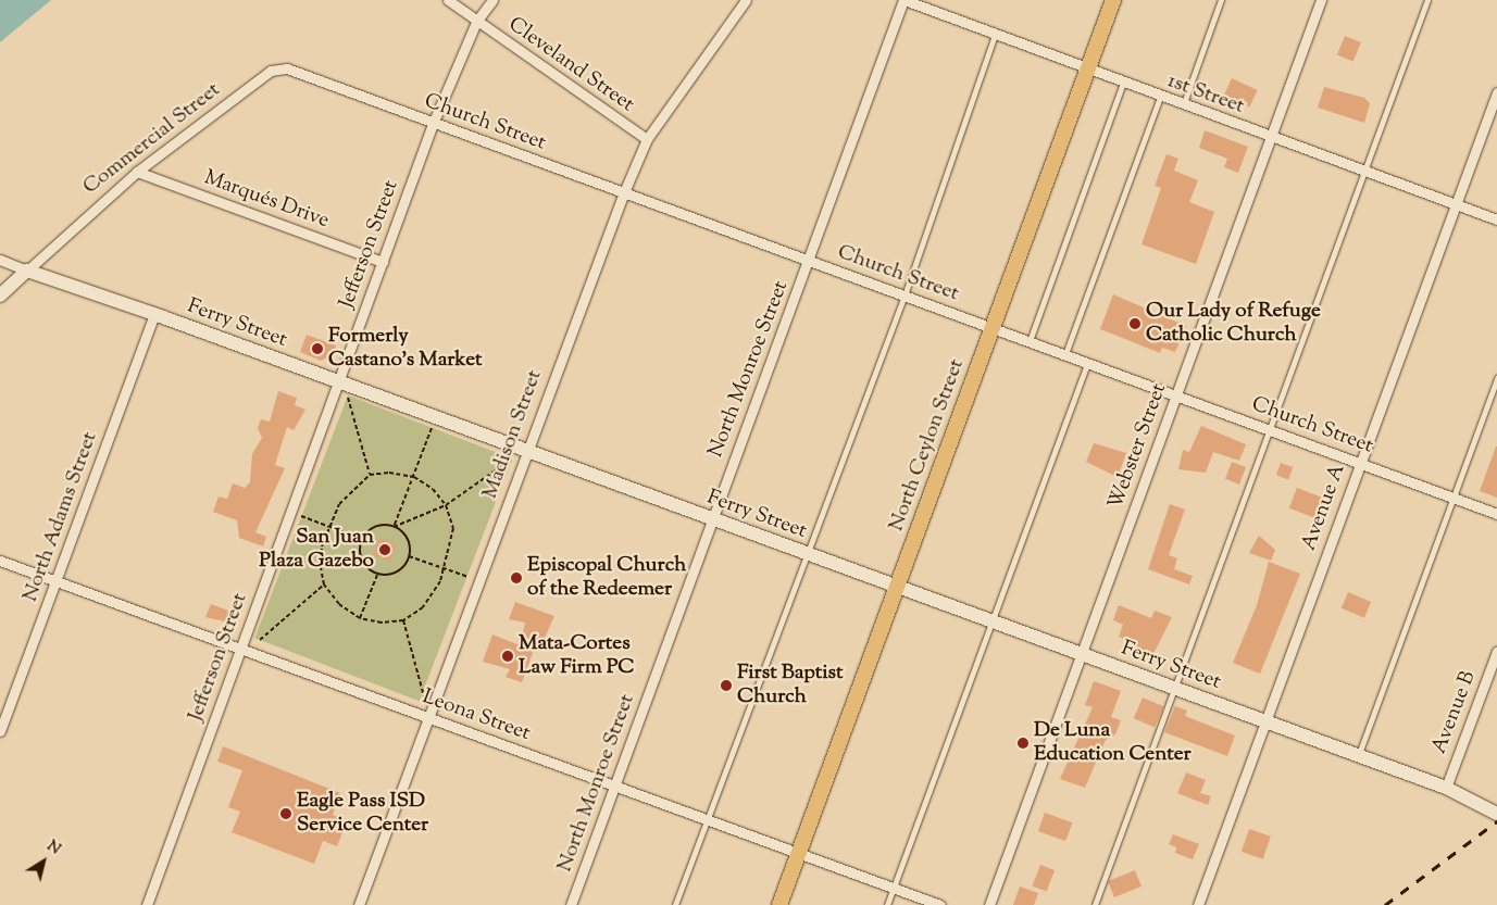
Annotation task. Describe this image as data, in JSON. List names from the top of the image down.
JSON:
{
  "streets": {
    "main road": ["North Ceylon Street"],
    "street": [
      "Cleveland Street",
      "1st Street",
      "Church Street",
      "Commercial Street",
      "Marqués Drive",
      "Jefferson Street",
      "Ferry Street",
      "North Monroe Street",
      "Madison Street",
      "Webster Street",
      "Avenue A",
      "North Adams Street",
      "Avenue B",
      "Leona Street"
    ]
  },
  "crossings": [
    ["Cleveland Street", "Jefferson Street"],
    ["Cleveland Street", "Madison Street"],
    ["1st Street", "North Monroe Street"],
    ["1st Street", "North Ceylon Street"],
    ["1st Street", "Webster Street"],
    ["1st Street", "Avenue A"],
    ["Church Street", "Commercial Street"],
    ["Church Street", "Jefferson Street"],
    ["Church Street", "North Monroe Street"],
    ["Church Street", "Madison Street"],
    ["Church Street", "North Ceylon Street"],
    ["Church Street", "Webster Street"],
    ["Church Street", "Avenue A"],
    ["Commercial Street", "Marqués Drive"],
    ["Commercial Street", "Ferry Street"],
    ["Marqués Drive", "Jefferson Street"],
    ["Jefferson Street", "Ferry Street"],
    ["Jefferson Street", "Leona Street"],
    ["Ferry Street", "North Monroe Street"],
    ["Ferry Street", "Madison Street"],
    ["Ferry Street", "North Ceylon Street"],
    ["Ferry Street", "Webster Street"],
    ["Ferry Street", "Avenue A"],
    ["Ferry Street", "North Adams Street"],
    ["Ferry Street", "Avenue B"],
    ["North Monroe Street", "Leona Street"],
    ["Madison Street", "Leona Street"],
    ["North Ceylon Street", "Leona Street"],
    ["North Adams Street", "Leona Street"]
  ],
  "places": [
    "Our Lady of Refuge Catholic Church",
    "Formerly Castano's Market",
    "San Juan Plaza Gazebo",
    "Episcopal Church of the Redeemer",
    "Mata-Cortes Law Firm PC",
    "First Baptist Church",
    "De Luna Education Center",
    "Eagle Pass ISD Service Center"
  ],
  "north": "top right"
}
